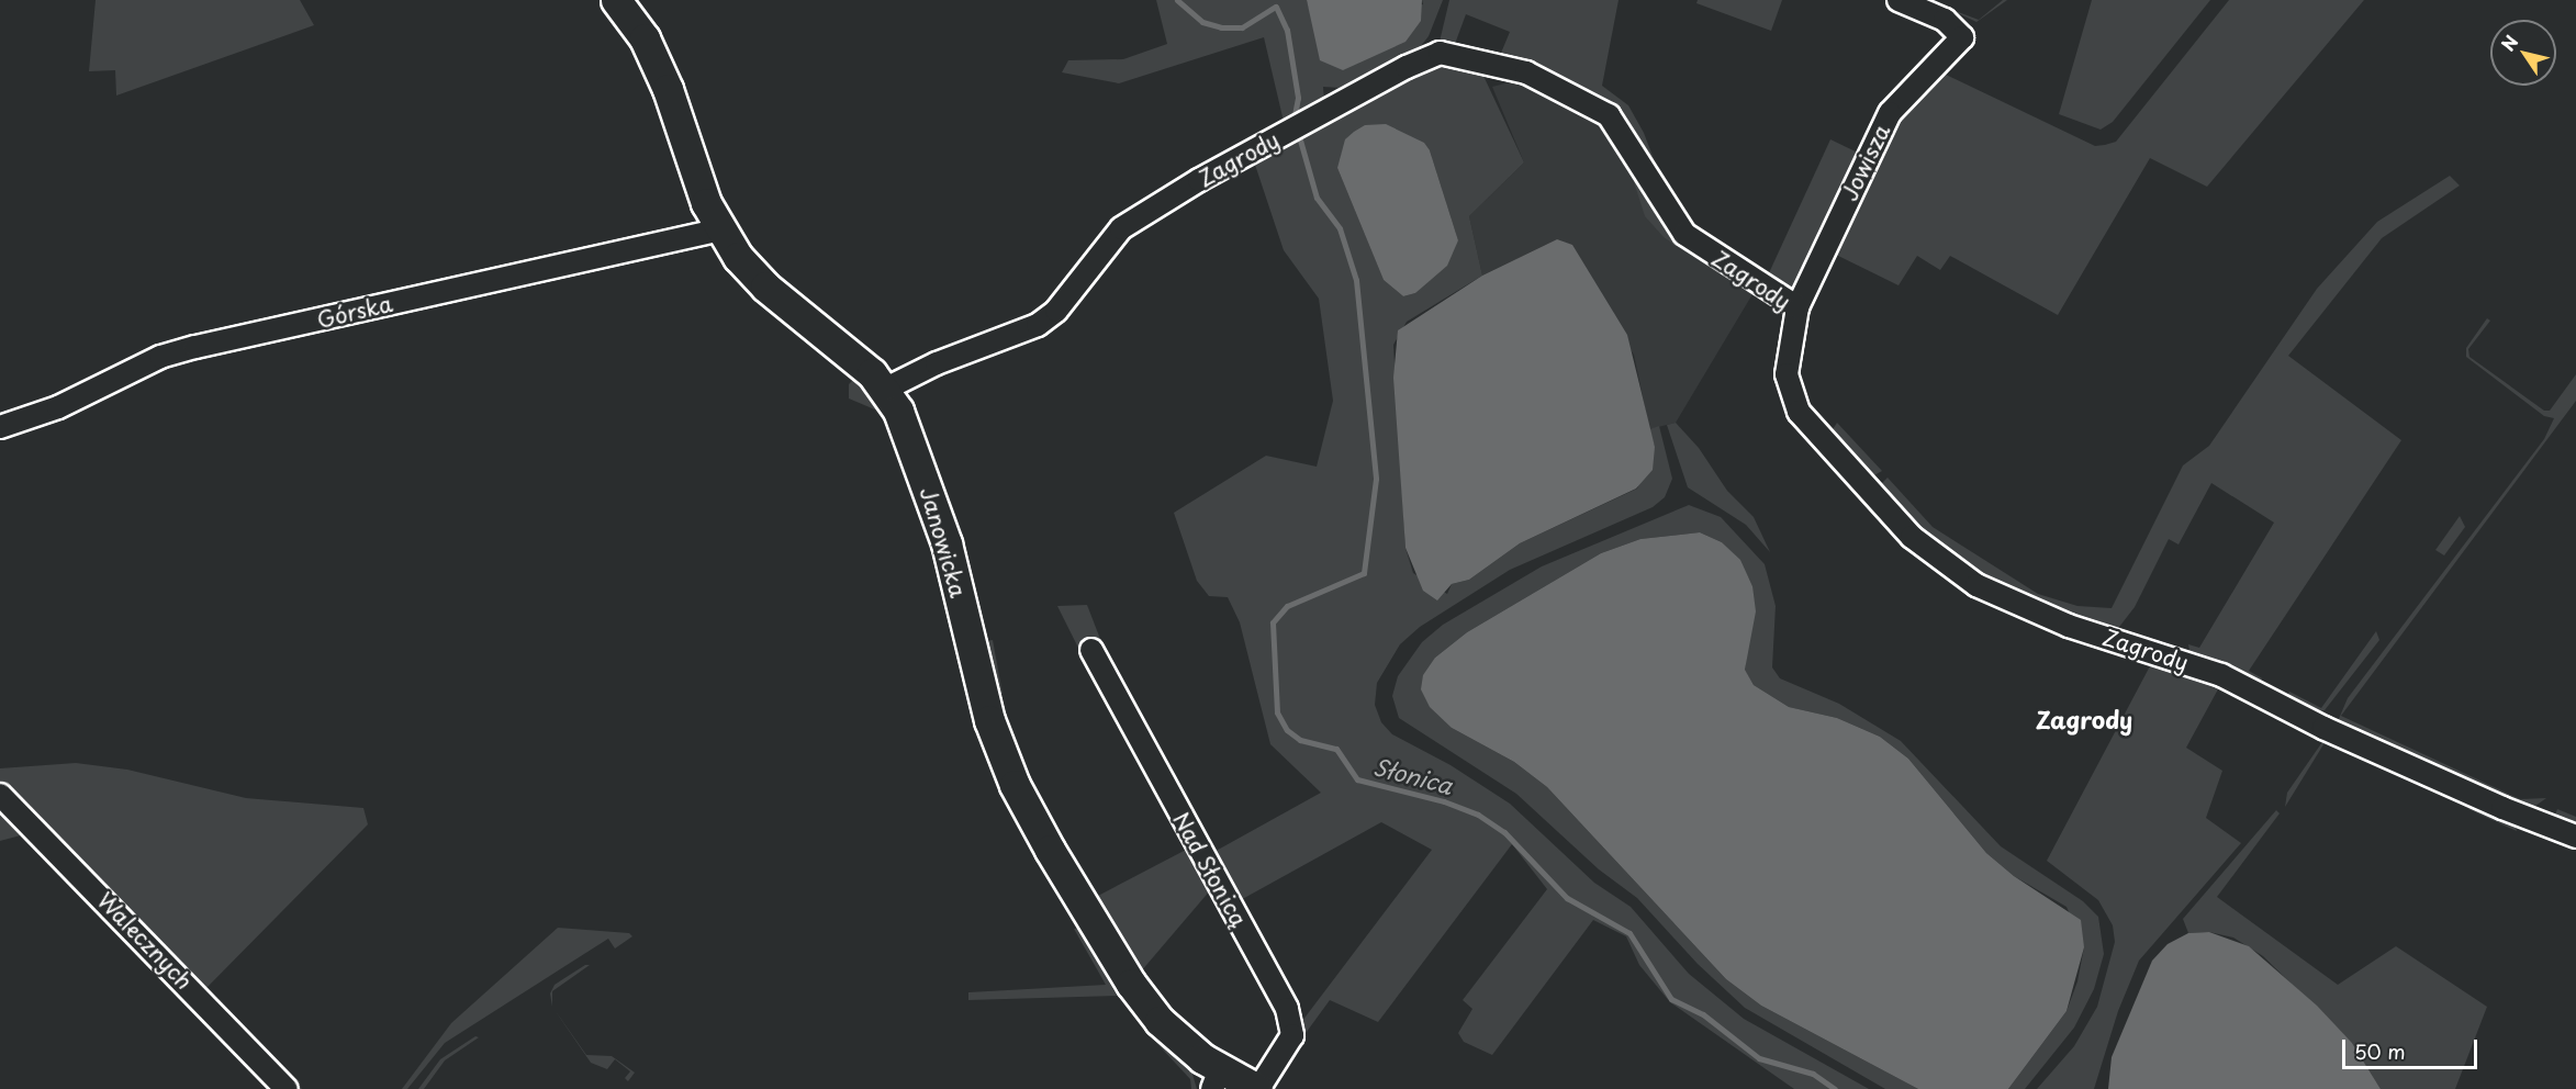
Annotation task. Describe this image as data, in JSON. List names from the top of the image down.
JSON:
{
  "streets": {
    "street": [
      "Zagrody",
      "Jowisza",
      "Górska",
      "Janowicka",
      "Nad Słonicą",
      "Walecznych"
    ]
  },
  "crossings": [
    ["Zagrody", "Jowisza"],
    ["Zagrody", "Janowicka"],
    ["Górska", "Janowicka"],
    ["Janowicka", "Nad Słonicą"]
  ],
  "districts": ["Zagrody"],
  "water": ["Słonica"],
  "scale_bar": "50 m",
  "north": "top left"
}
